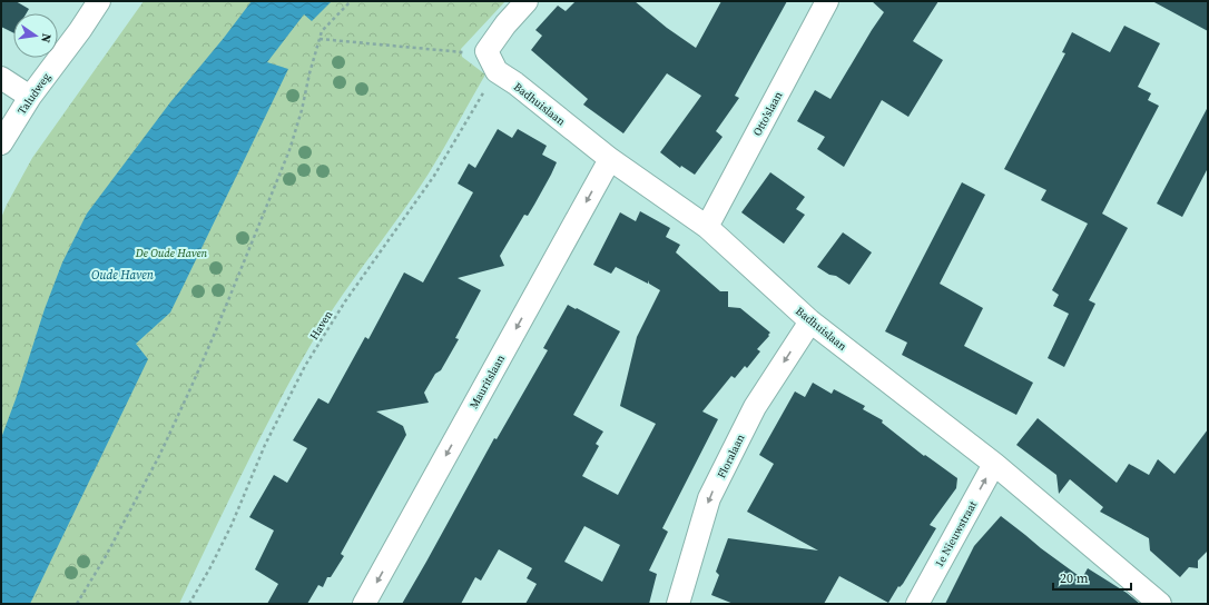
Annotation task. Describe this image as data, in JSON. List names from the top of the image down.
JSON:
{
  "streets": {
    "street": [
      "Taludweg",
      "Badhuislaan",
      "Otto'slaan",
      "Mauritslaan",
      "Floralaan",
      "1e Nieuwstraat"
    ],
    "path": ["Haven"]
  },
  "crossings": [
    ["Badhuislaan", "Otto'slaan"],
    ["Badhuislaan", "Haven"],
    ["Badhuislaan", "Mauritslaan"],
    ["Badhuislaan", "Floralaan"],
    ["Badhuislaan", "1e Nieuwstraat"]
  ],
  "one_way": ["Mauritslaan", "Floralaan", "1e Nieuwstraat"],
  "water": ["Oude Haven"],
  "parks": ["De Oude Haven"],
  "scale_bar": "20 m",
  "north": "right"
}
